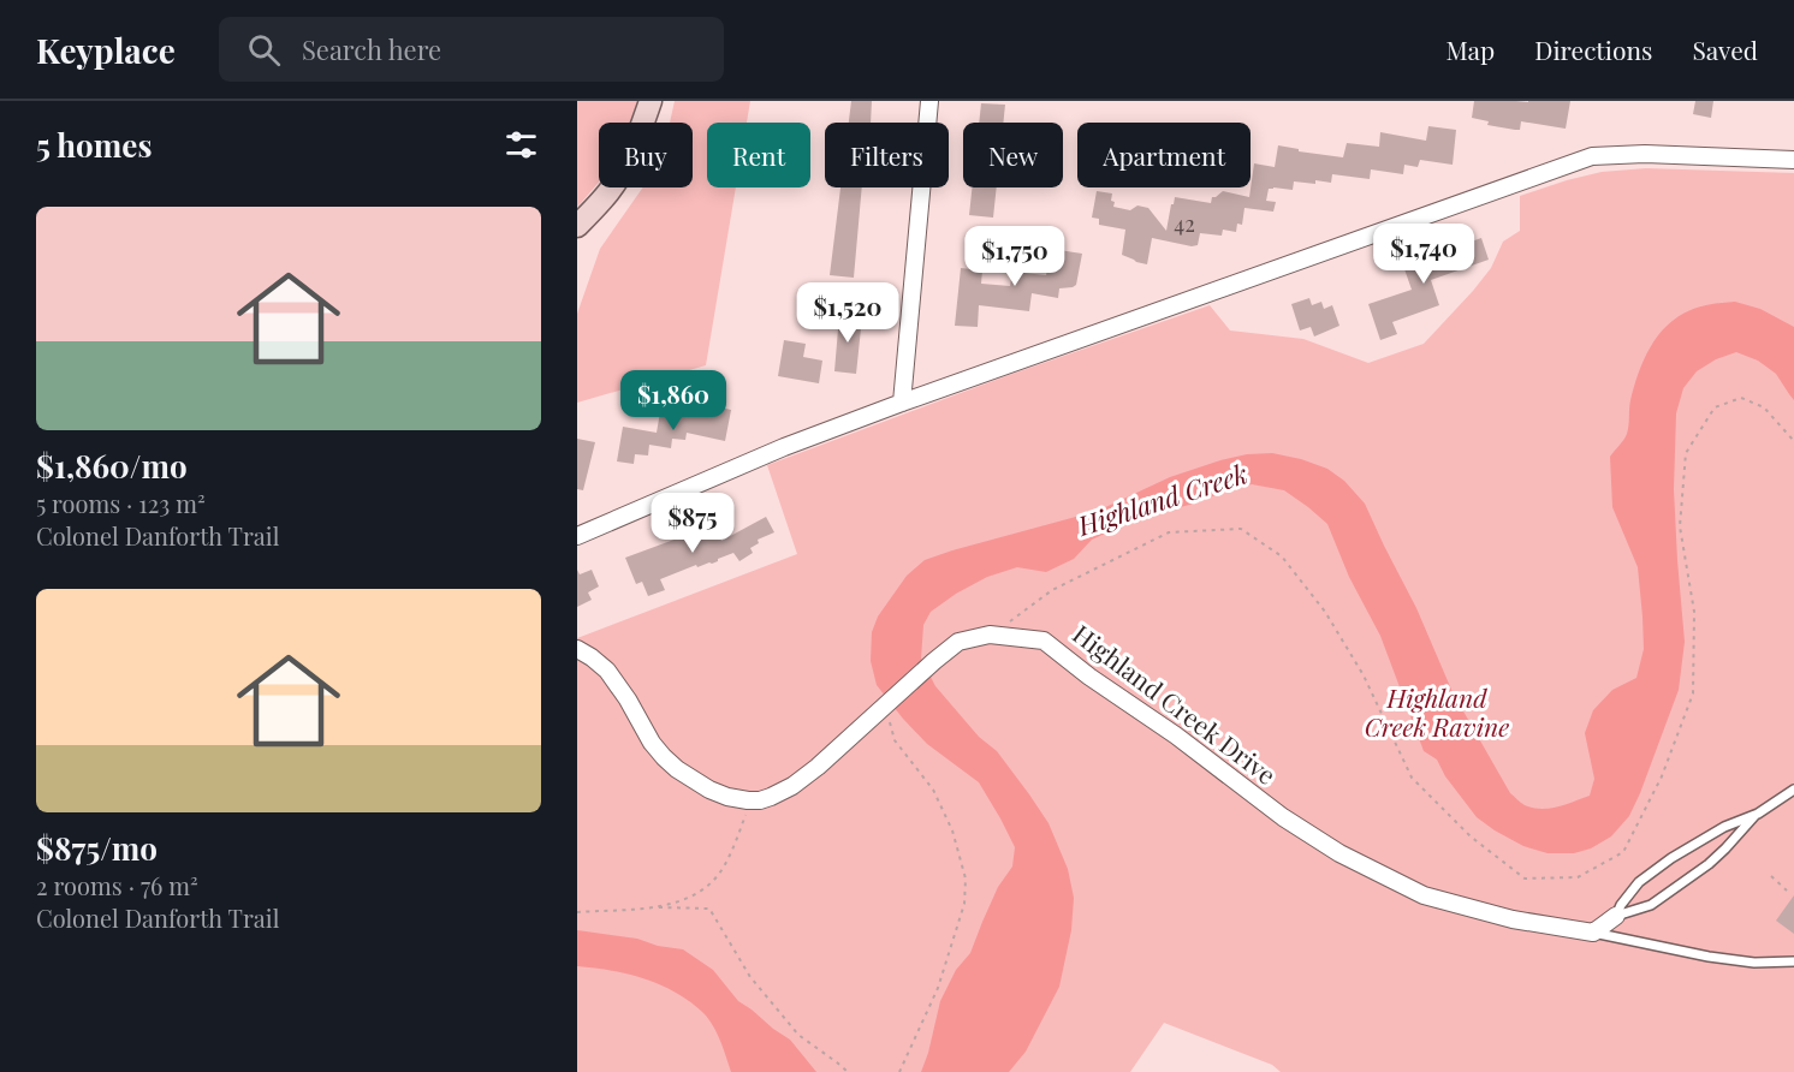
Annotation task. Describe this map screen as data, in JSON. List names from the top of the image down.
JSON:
{
  "streets": {
    "street": ["Highland Creek Drive"]
  },
  "water": ["Highland Creek"],
  "parks": ["Highland Creek Ravine"],
  "house_numbers": ["42"],
  "page": {
    "header": "Keyplace",
    "search": "Search here",
    "nav": ["Map", "Directions", "Saved"],
    "heading": "5 homes",
    "chip": [
      "Buy",
      "Rent",
      "Filters",
      "New",
      "Apartment"
    ],
    "list": [
      {
        "name": "$1,860/mo",
        "note": "5 rooms · 123 m² · Colonel Danforth Trail"
      },
      {
        "name": "$875/mo",
        "note": "2 rooms · 76 m² · Colonel Danforth Trail"
      }
    ],
    "price": [
      "$1,740",
      "$1,750",
      "$1,520",
      "$1,860",
      "$875"
    ]
  }
}
